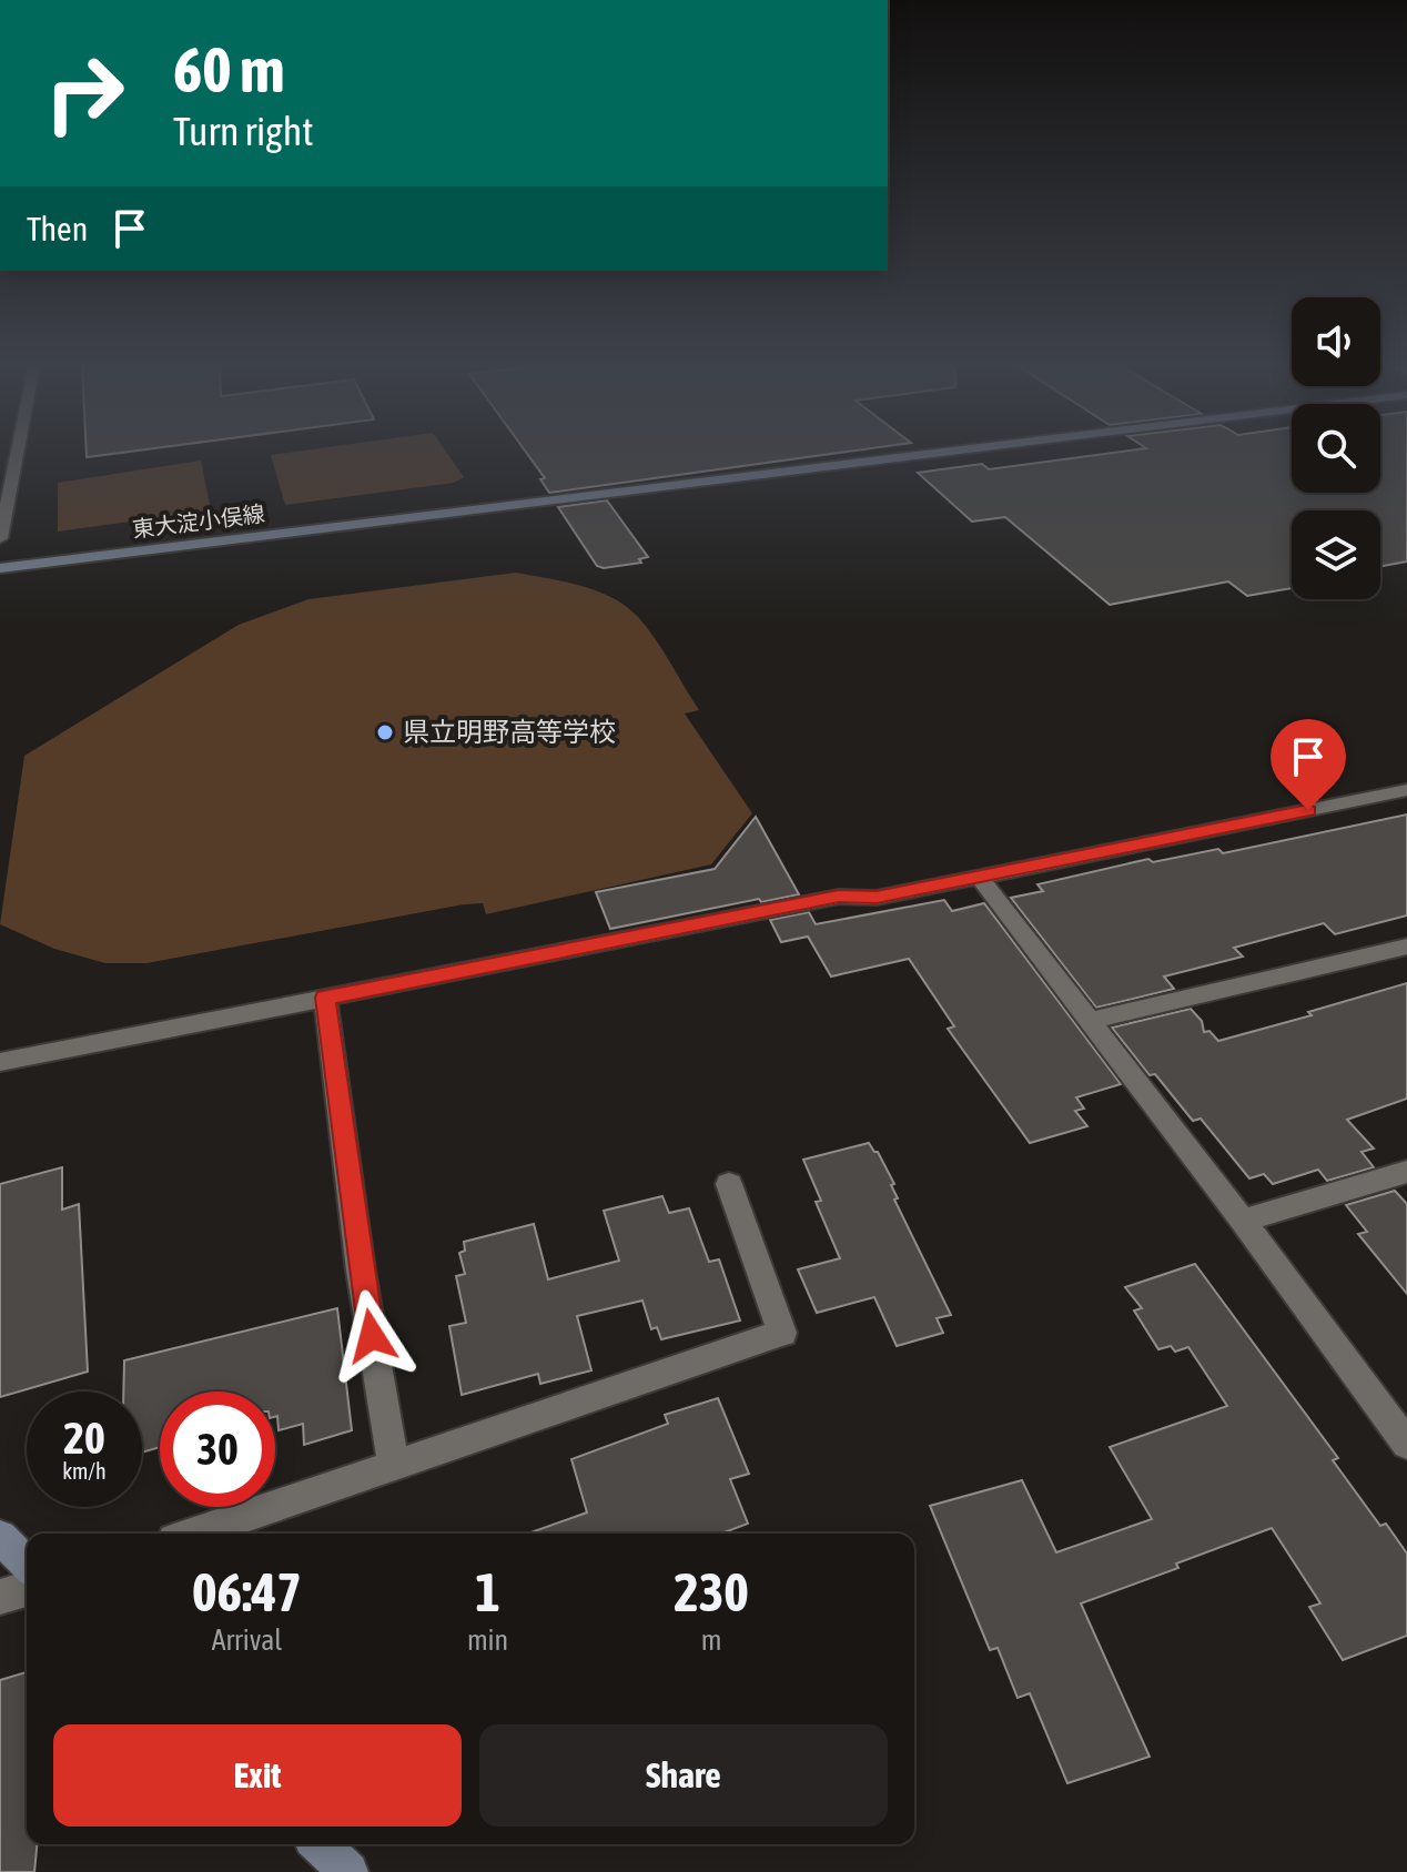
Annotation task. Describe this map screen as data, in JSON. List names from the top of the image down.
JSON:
{
  "streets": {
    "main road": ["東大淀小俣線"]
  },
  "places": ["県立明野高等学校"],
  "page": {
    "turn": ["60 m", "Turn right"],
    "then": "Then",
    "speed": "20 km/h",
    "limit": "30",
    "eta": [
      "06:47",
      "Arrival",
      "1",
      "min",
      "230",
      "m"
    ],
    "buttons": ["Exit", "Share"]
  }
}
